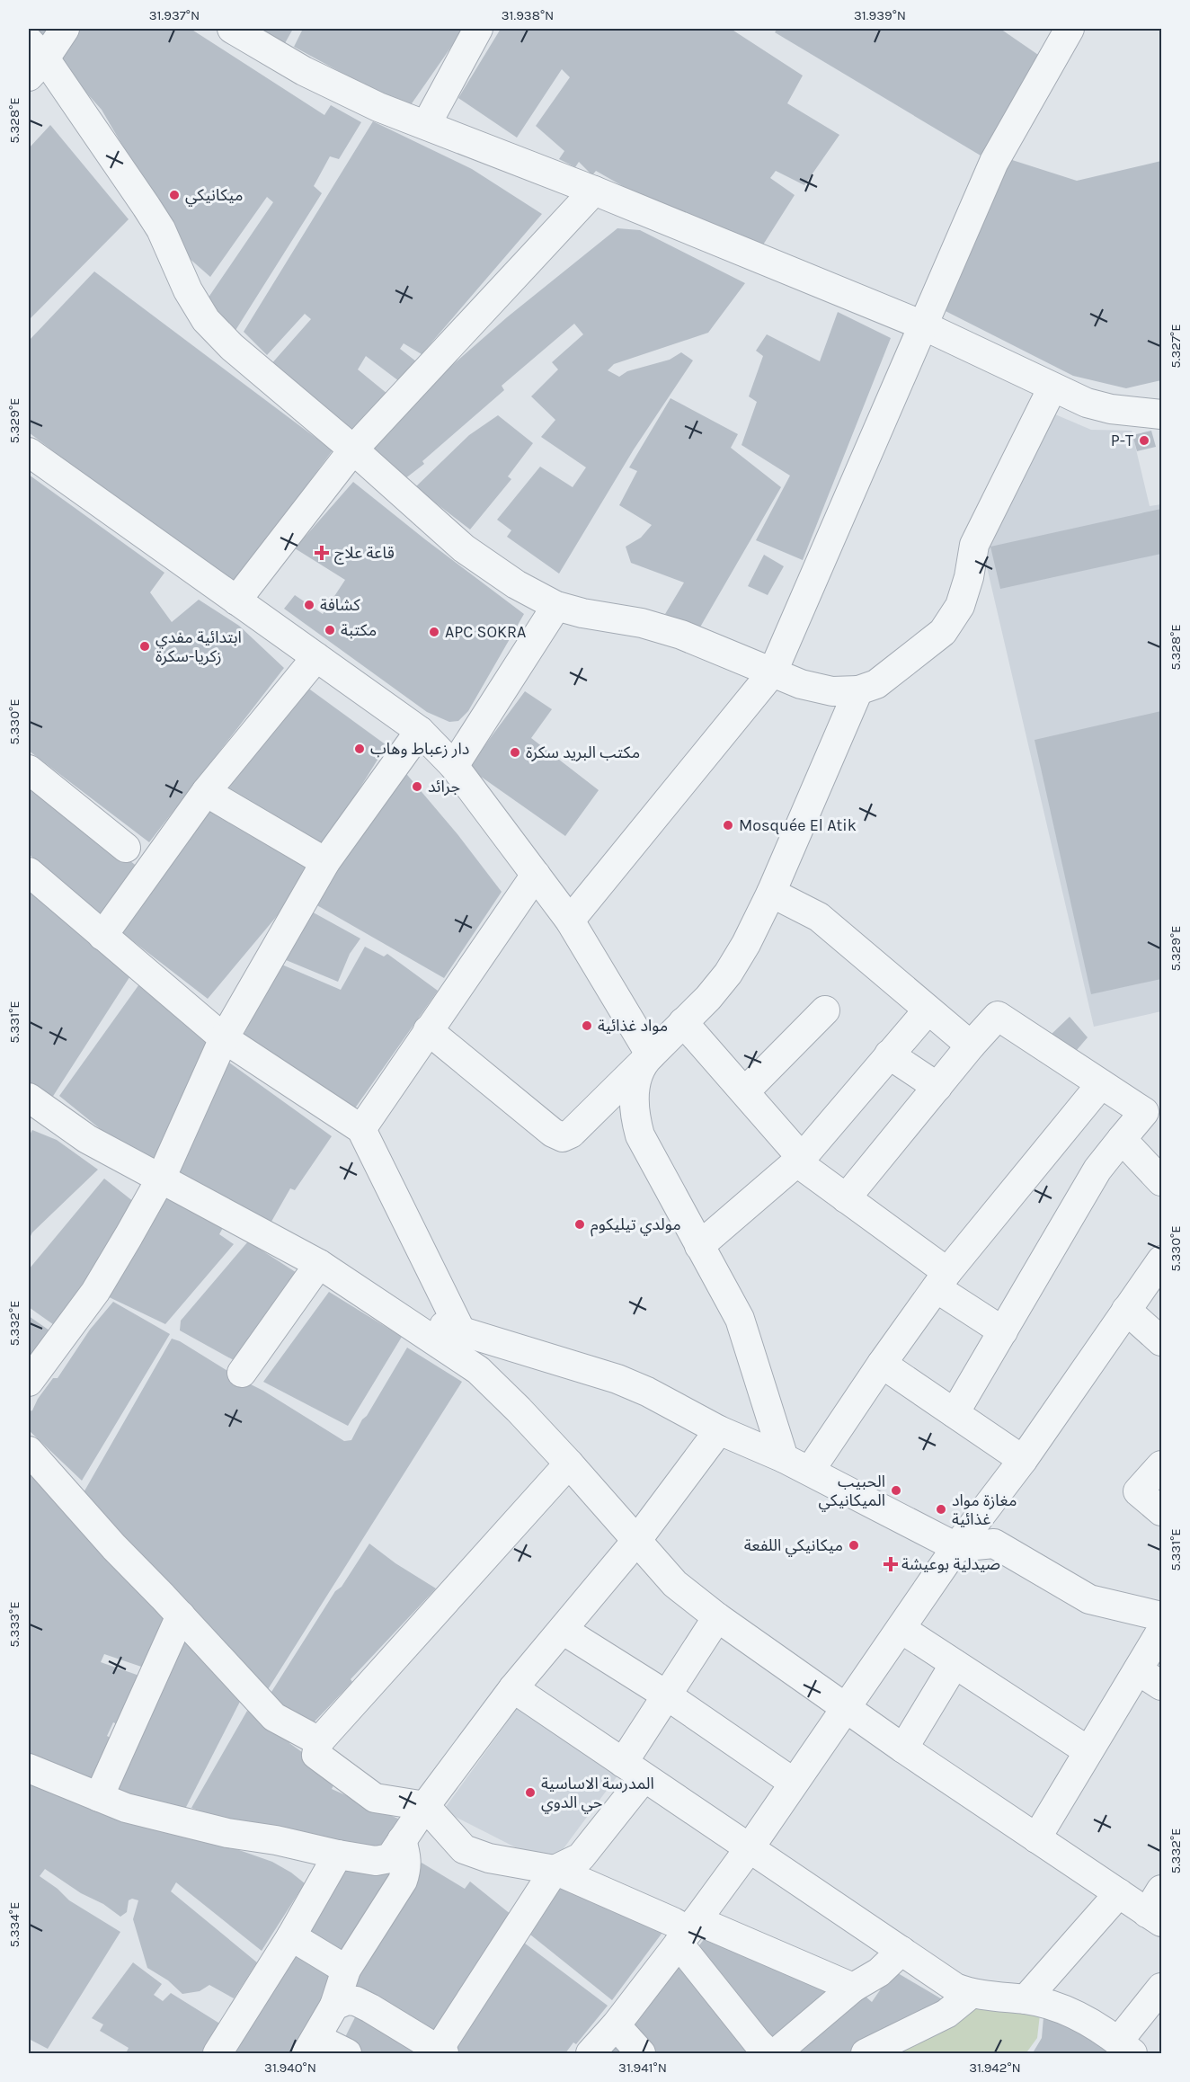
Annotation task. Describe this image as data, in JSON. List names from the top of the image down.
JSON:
{
  "places": {
    "other": [
      "ميكانيكي",
      "P-T",
      "كشافة",
      "مكتبة",
      "APC SOKRA",
      "ابتدائية مفدي زكريا-سكرة",
      "دار زعباط وهاب",
      "مكتب البريد سكرة",
      "جرائد",
      "Mosquée El Atik",
      "مواد غذائية",
      "مولدي تيليكوم",
      "الحبيب الميكانيكي",
      "مغازة مواد غذائية",
      "ميكانيكي اللفعة",
      "المدرسة الاساسية حي الدوي"
    ],
    "health": ["قاعة علاج", "صيدلية بوعيشة"]
  },
  "coordinates": [
    "31.937°N",
    "31.938°N",
    "31.939°N",
    "5.328°E",
    "5.327°E",
    "5.329°E",
    "5.330°E",
    "5.331°E",
    "5.332°E",
    "5.333°E",
    "5.334°E",
    "31.940°N",
    "31.941°N",
    "31.942°N"
  ]
}
